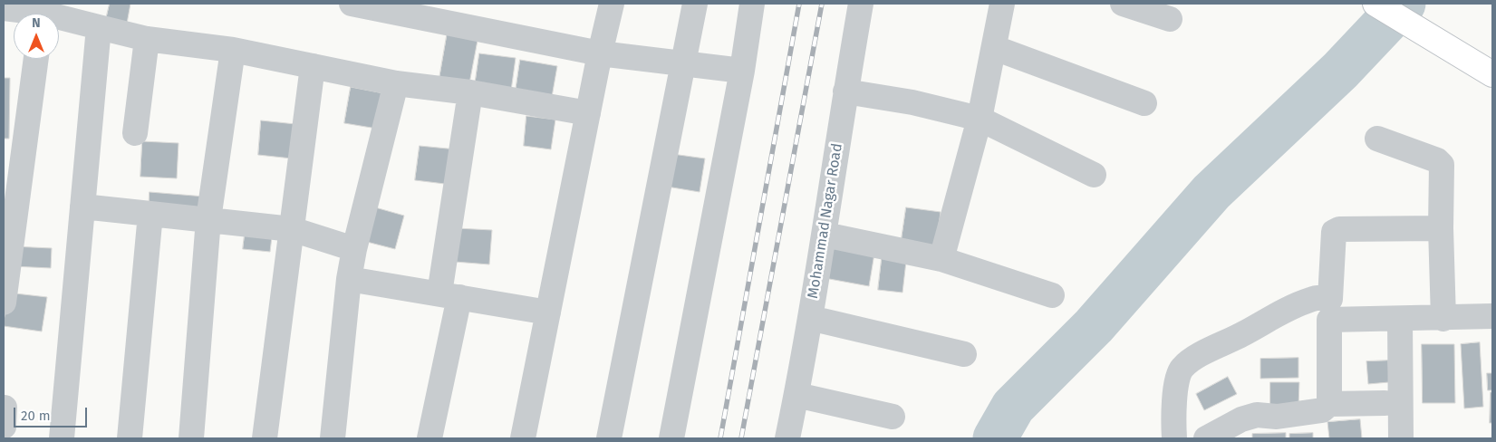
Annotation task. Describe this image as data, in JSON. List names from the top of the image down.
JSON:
{
  "streets": {
    "street": ["Mohammad Nagar Road"]
  },
  "scale_bar": "20 m",
  "north": "top"
}
